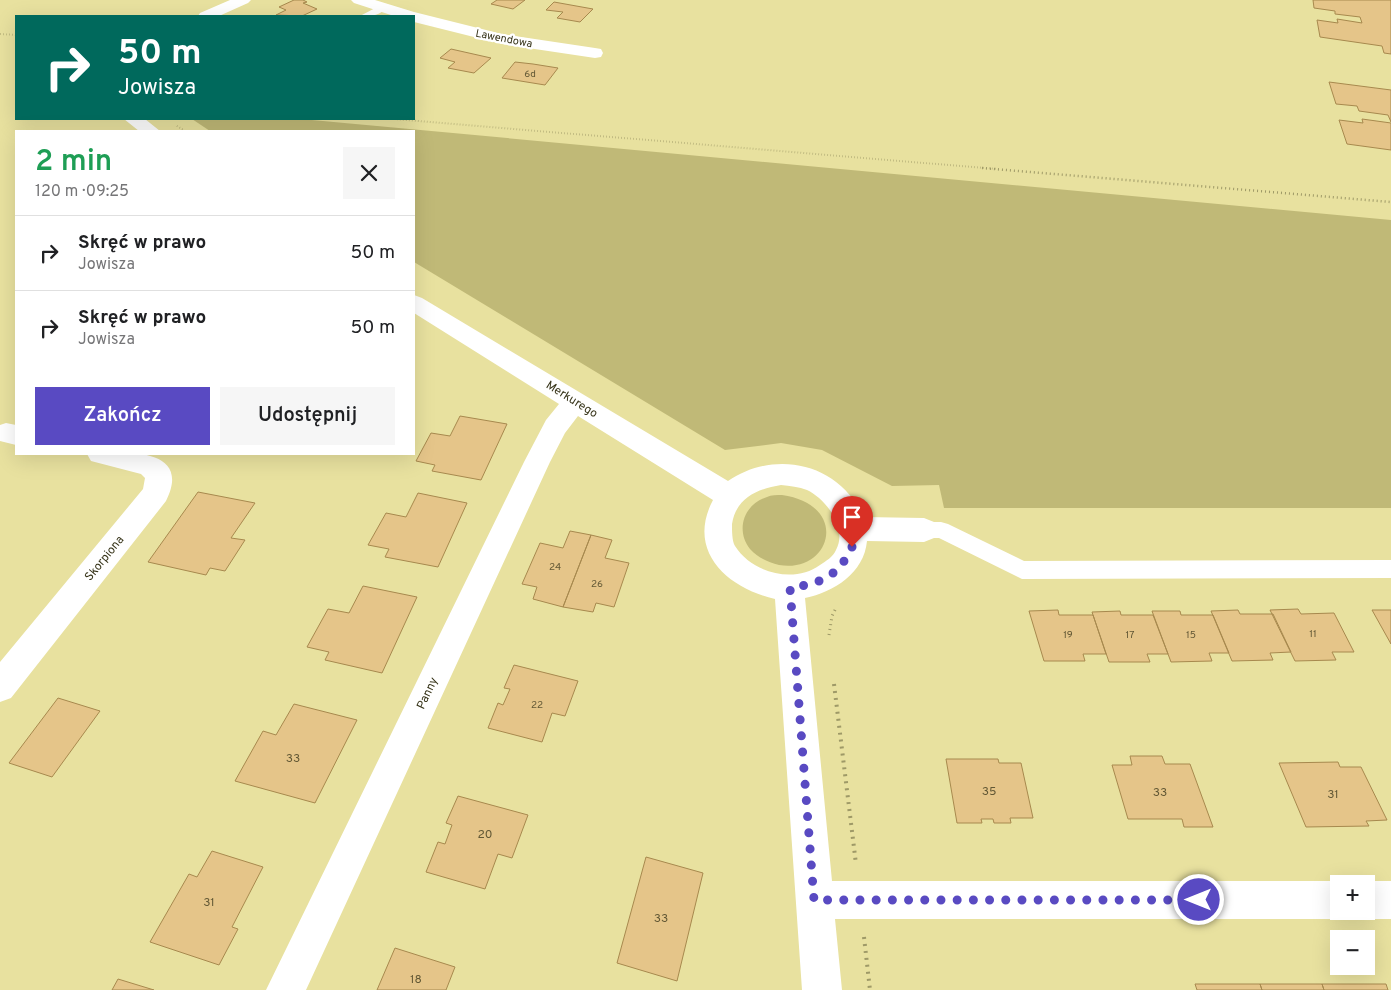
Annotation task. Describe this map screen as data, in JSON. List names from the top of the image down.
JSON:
{
  "streets": {
    "street": [
      "Lawendowa",
      "Merkurego",
      "Skorpiona",
      "Panny"
    ]
  },
  "crossings": [
    ["Merkurego", "Panny"]
  ],
  "house_numbers": [
    "6d",
    "24",
    "26",
    "11",
    "19",
    "17",
    "15",
    "22",
    "33",
    "35",
    "33",
    "31",
    "20",
    "31",
    "33",
    "18"
  ],
  "page": {
    "turn": ["50 m", "Jowisza"],
    "heading": ["2 min", "120 m · 09:25"],
    "list": [
      {
        "name": "Skręć w prawo",
        "note": "Jowisza",
        "value": "50 m"
      },
      {
        "name": "Skręć w prawo",
        "note": "Jowisza",
        "value": "50 m"
      }
    ],
    "buttons": ["Zakończ", "Udostępnij"],
    "map_buttons": ["+", "−"]
  }
}
